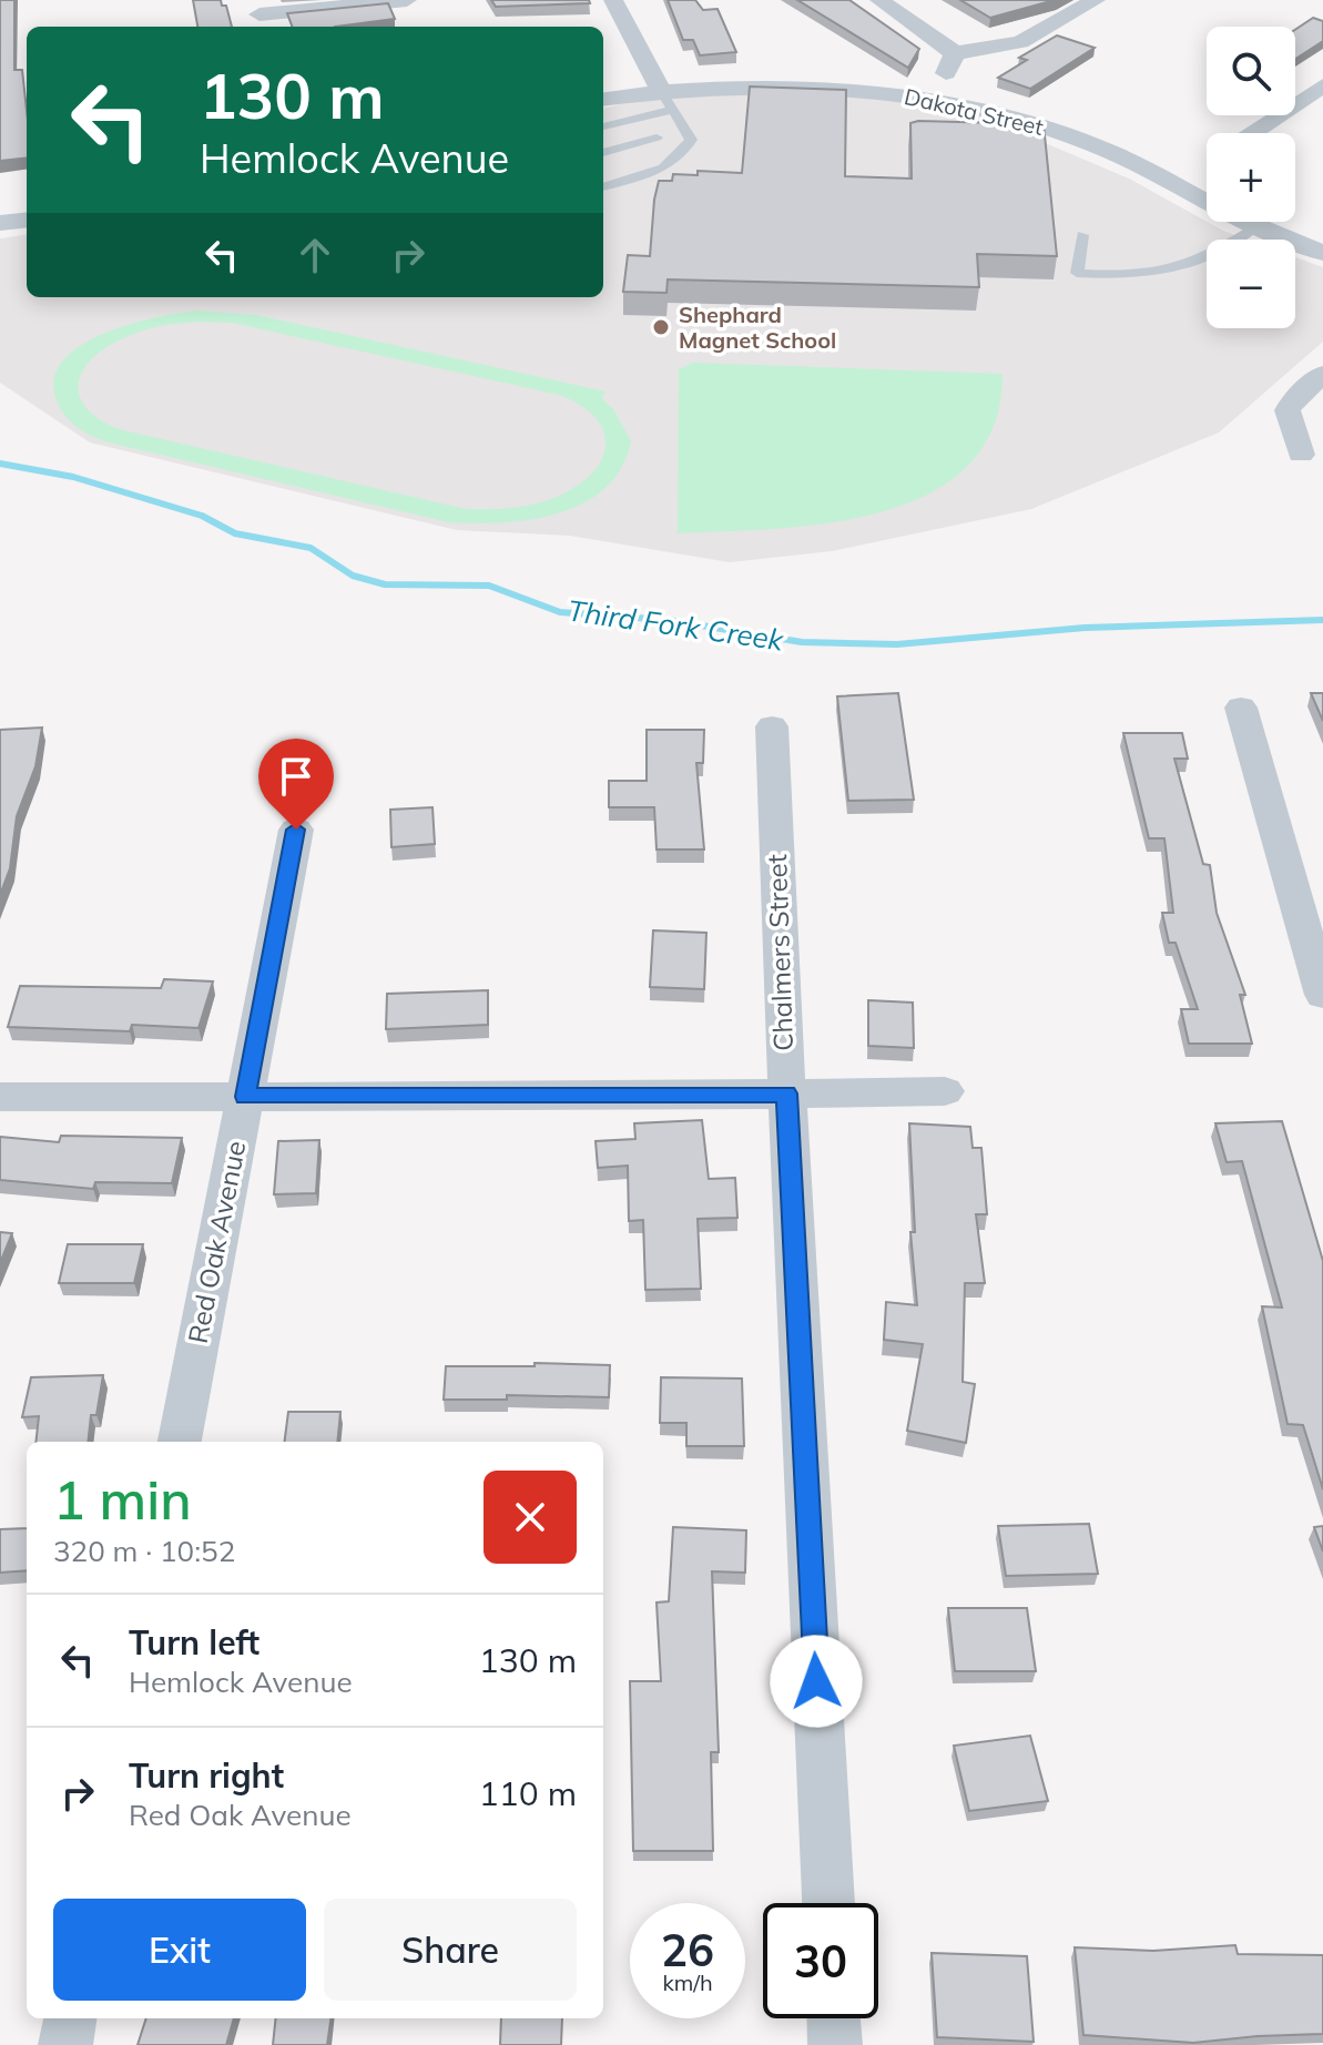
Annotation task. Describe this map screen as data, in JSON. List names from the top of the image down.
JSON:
{
  "streets": {
    "street": ["Dakota Street", "Chalmers Street", "Red Oak Avenue"]
  },
  "water": ["Third Fork Creek"],
  "places": ["Shephard Magnet School"],
  "page": {
    "map_buttons": ["+", "−"],
    "turn": ["130 m", "Hemlock Avenue"],
    "heading": ["1 min", "320 m · 10:52"],
    "list": [
      {
        "name": "Turn left",
        "note": "Hemlock Avenue",
        "value": "130 m"
      },
      {
        "name": "Turn right",
        "note": "Red Oak Avenue",
        "value": "110 m"
      }
    ],
    "buttons": ["Exit", "Share"],
    "speed": "26 km/h",
    "limit": "30"
  }
}
